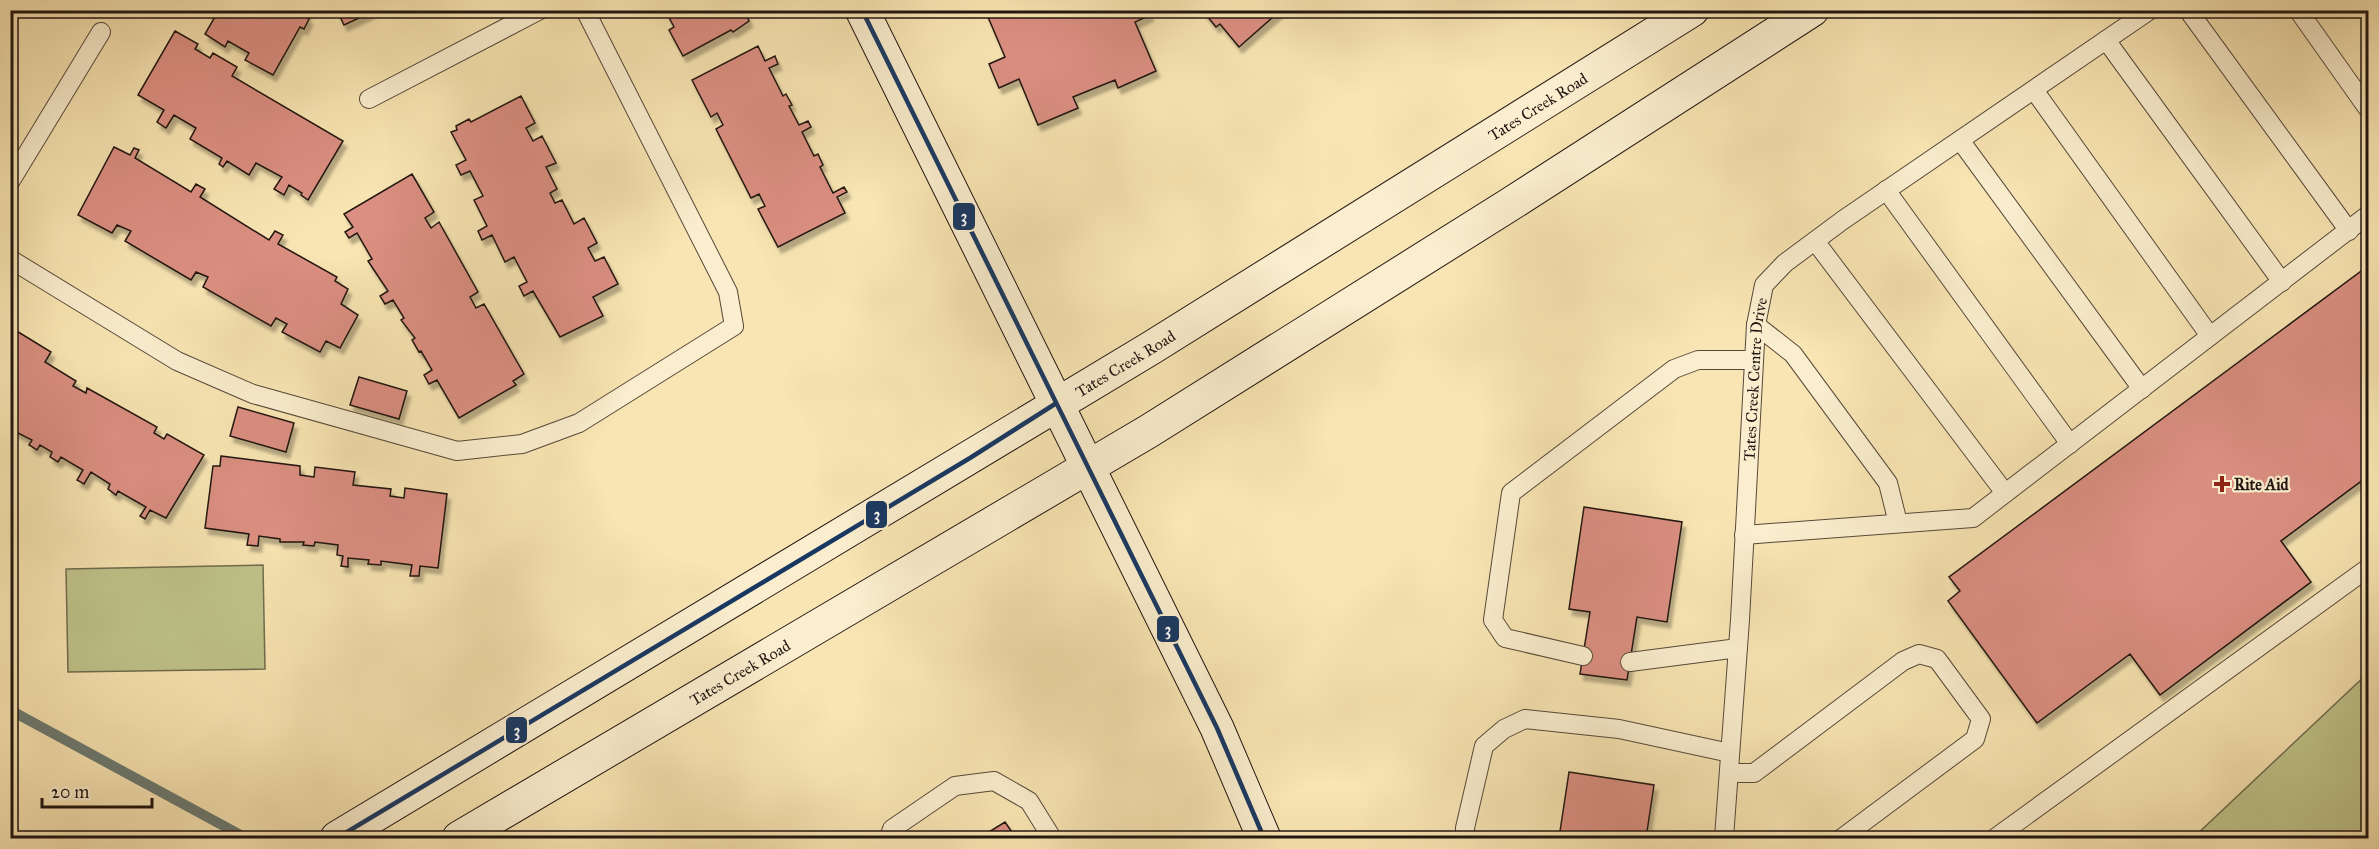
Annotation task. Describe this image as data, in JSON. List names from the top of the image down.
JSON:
{
  "streets": {
    "main road": ["Tates Creek Road"],
    "lane": ["Tates Creek Centre Drive"]
  },
  "places": {
    "health": ["Rite Aid"]
  },
  "lines": ["transit line 3"],
  "scale_bar": "20 m"
}
